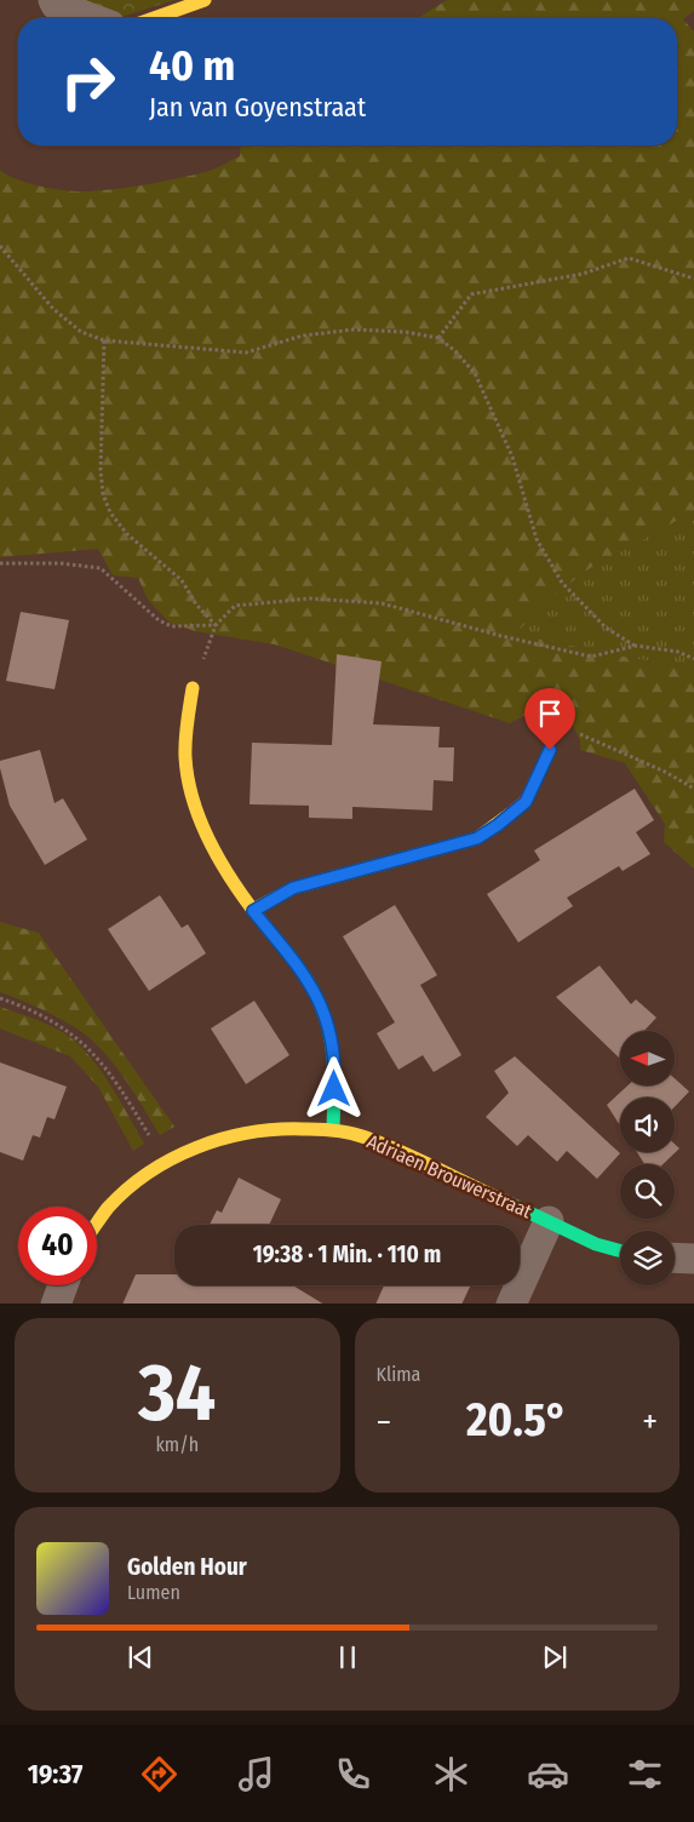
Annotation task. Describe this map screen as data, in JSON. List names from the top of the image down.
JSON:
{
  "streets": {
    "street": ["Adriaen Brouwerstraat"]
  },
  "north": "left",
  "page": {
    "turn": ["40 m", "Jan van Goyenstraat"],
    "limit": "40",
    "trip": "19:38 · 1 Min. · 110 m",
    "tile": [
      ["34", "km/h"],
      "Klima"
    ],
    "heat": ["−", "20.5°", "+"],
    "song": ["Golden Hour", "Lumen"],
    "tabs": "19:37"
  }
}
